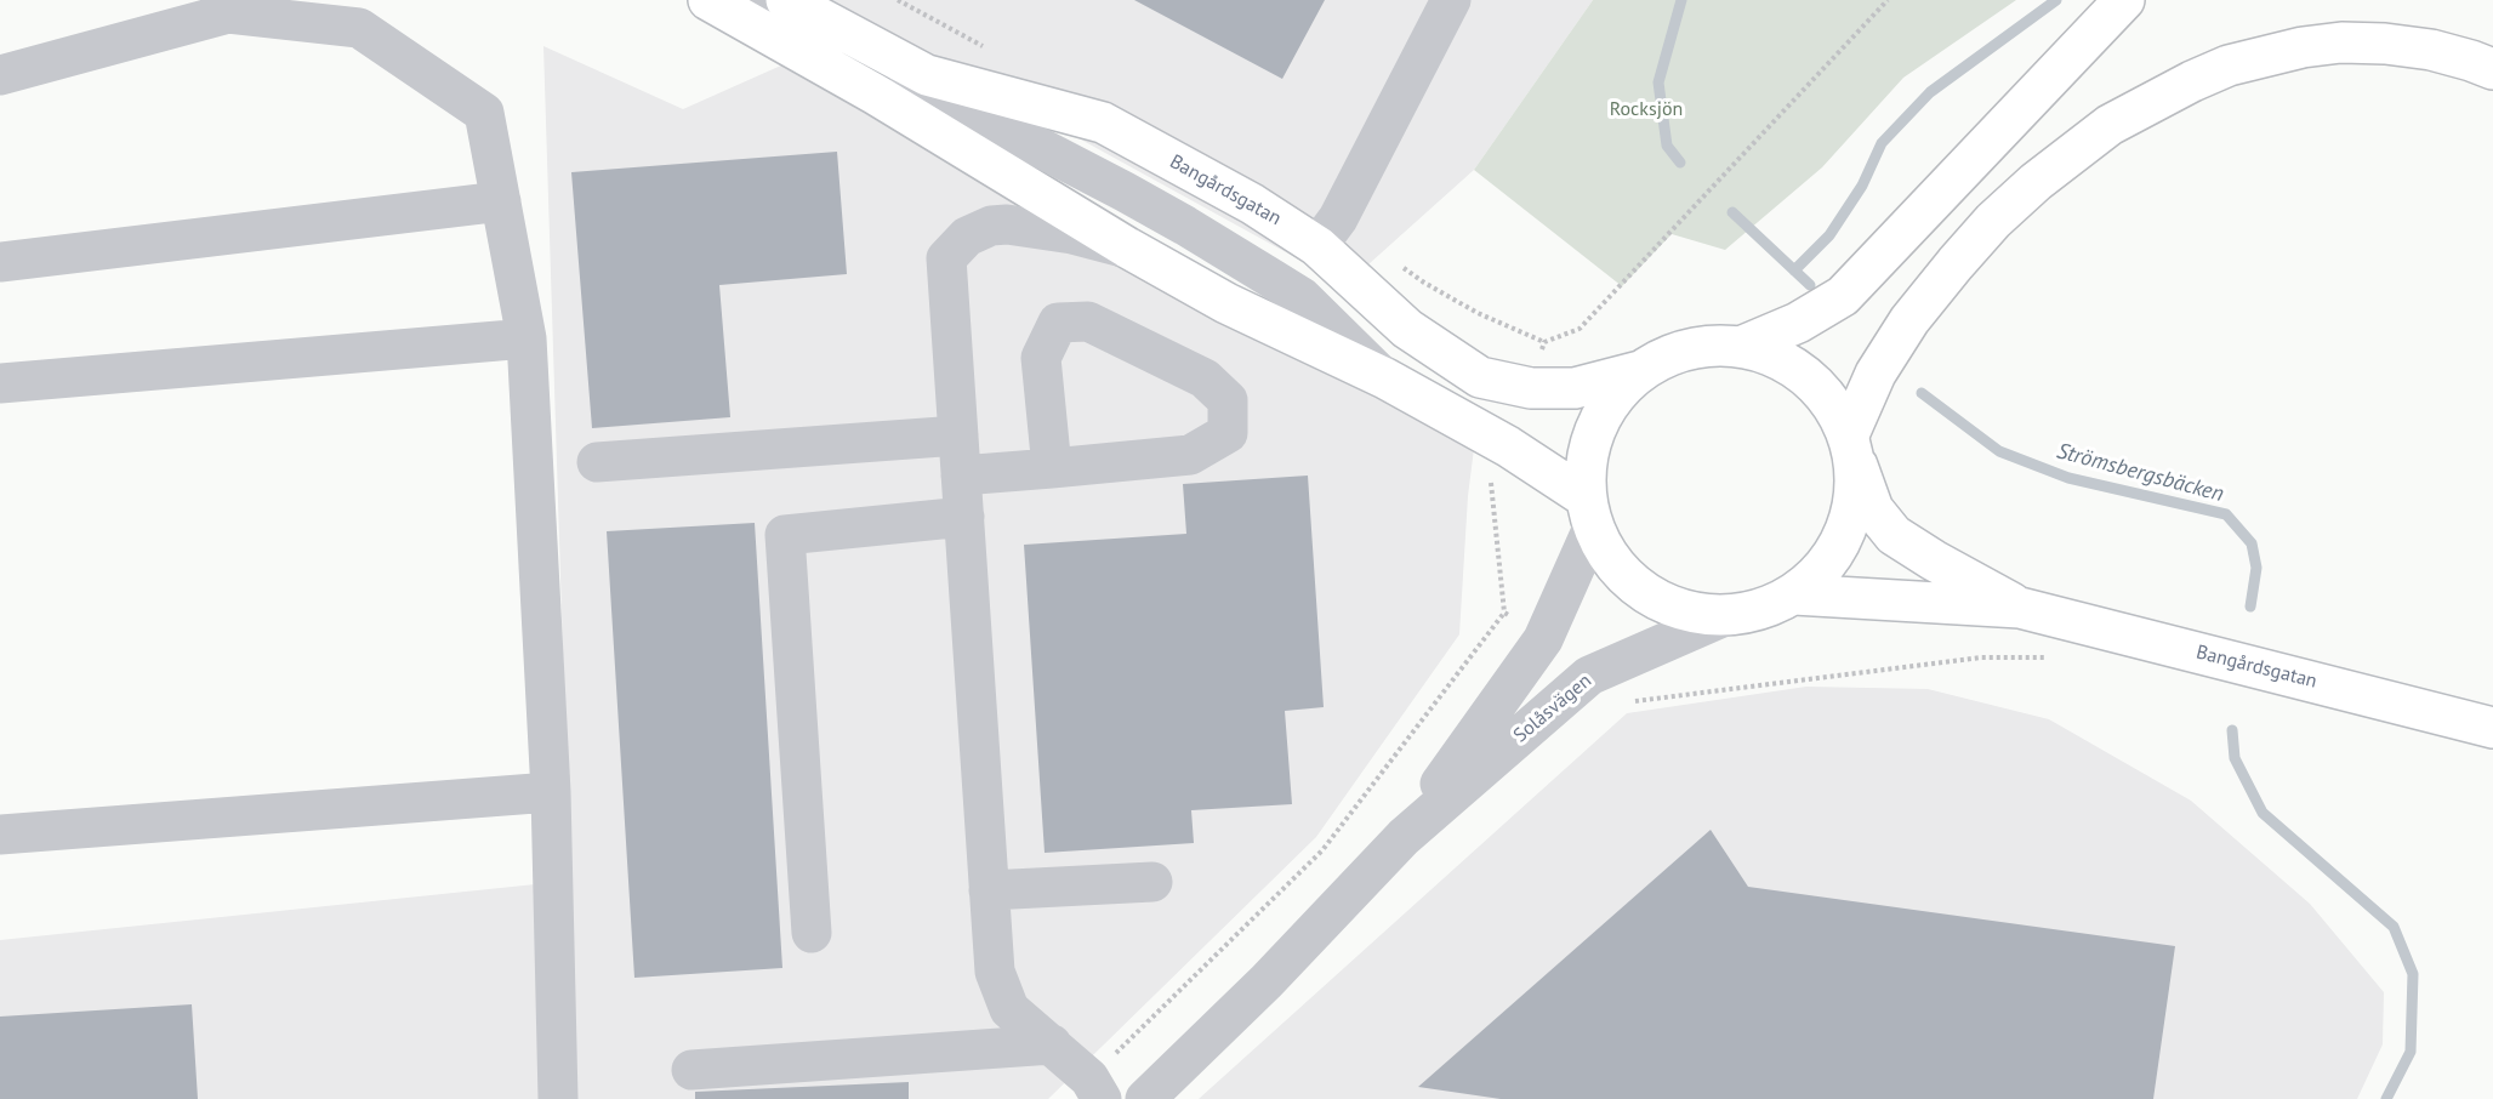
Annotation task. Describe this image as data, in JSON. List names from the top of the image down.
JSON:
{
  "streets": {
    "main road": ["Bangårdsgatan"],
    "street": ["Solåsvägen"]
  },
  "water": ["Strömsbergsbäcken"],
  "parks": ["Rocksjön"]
}
